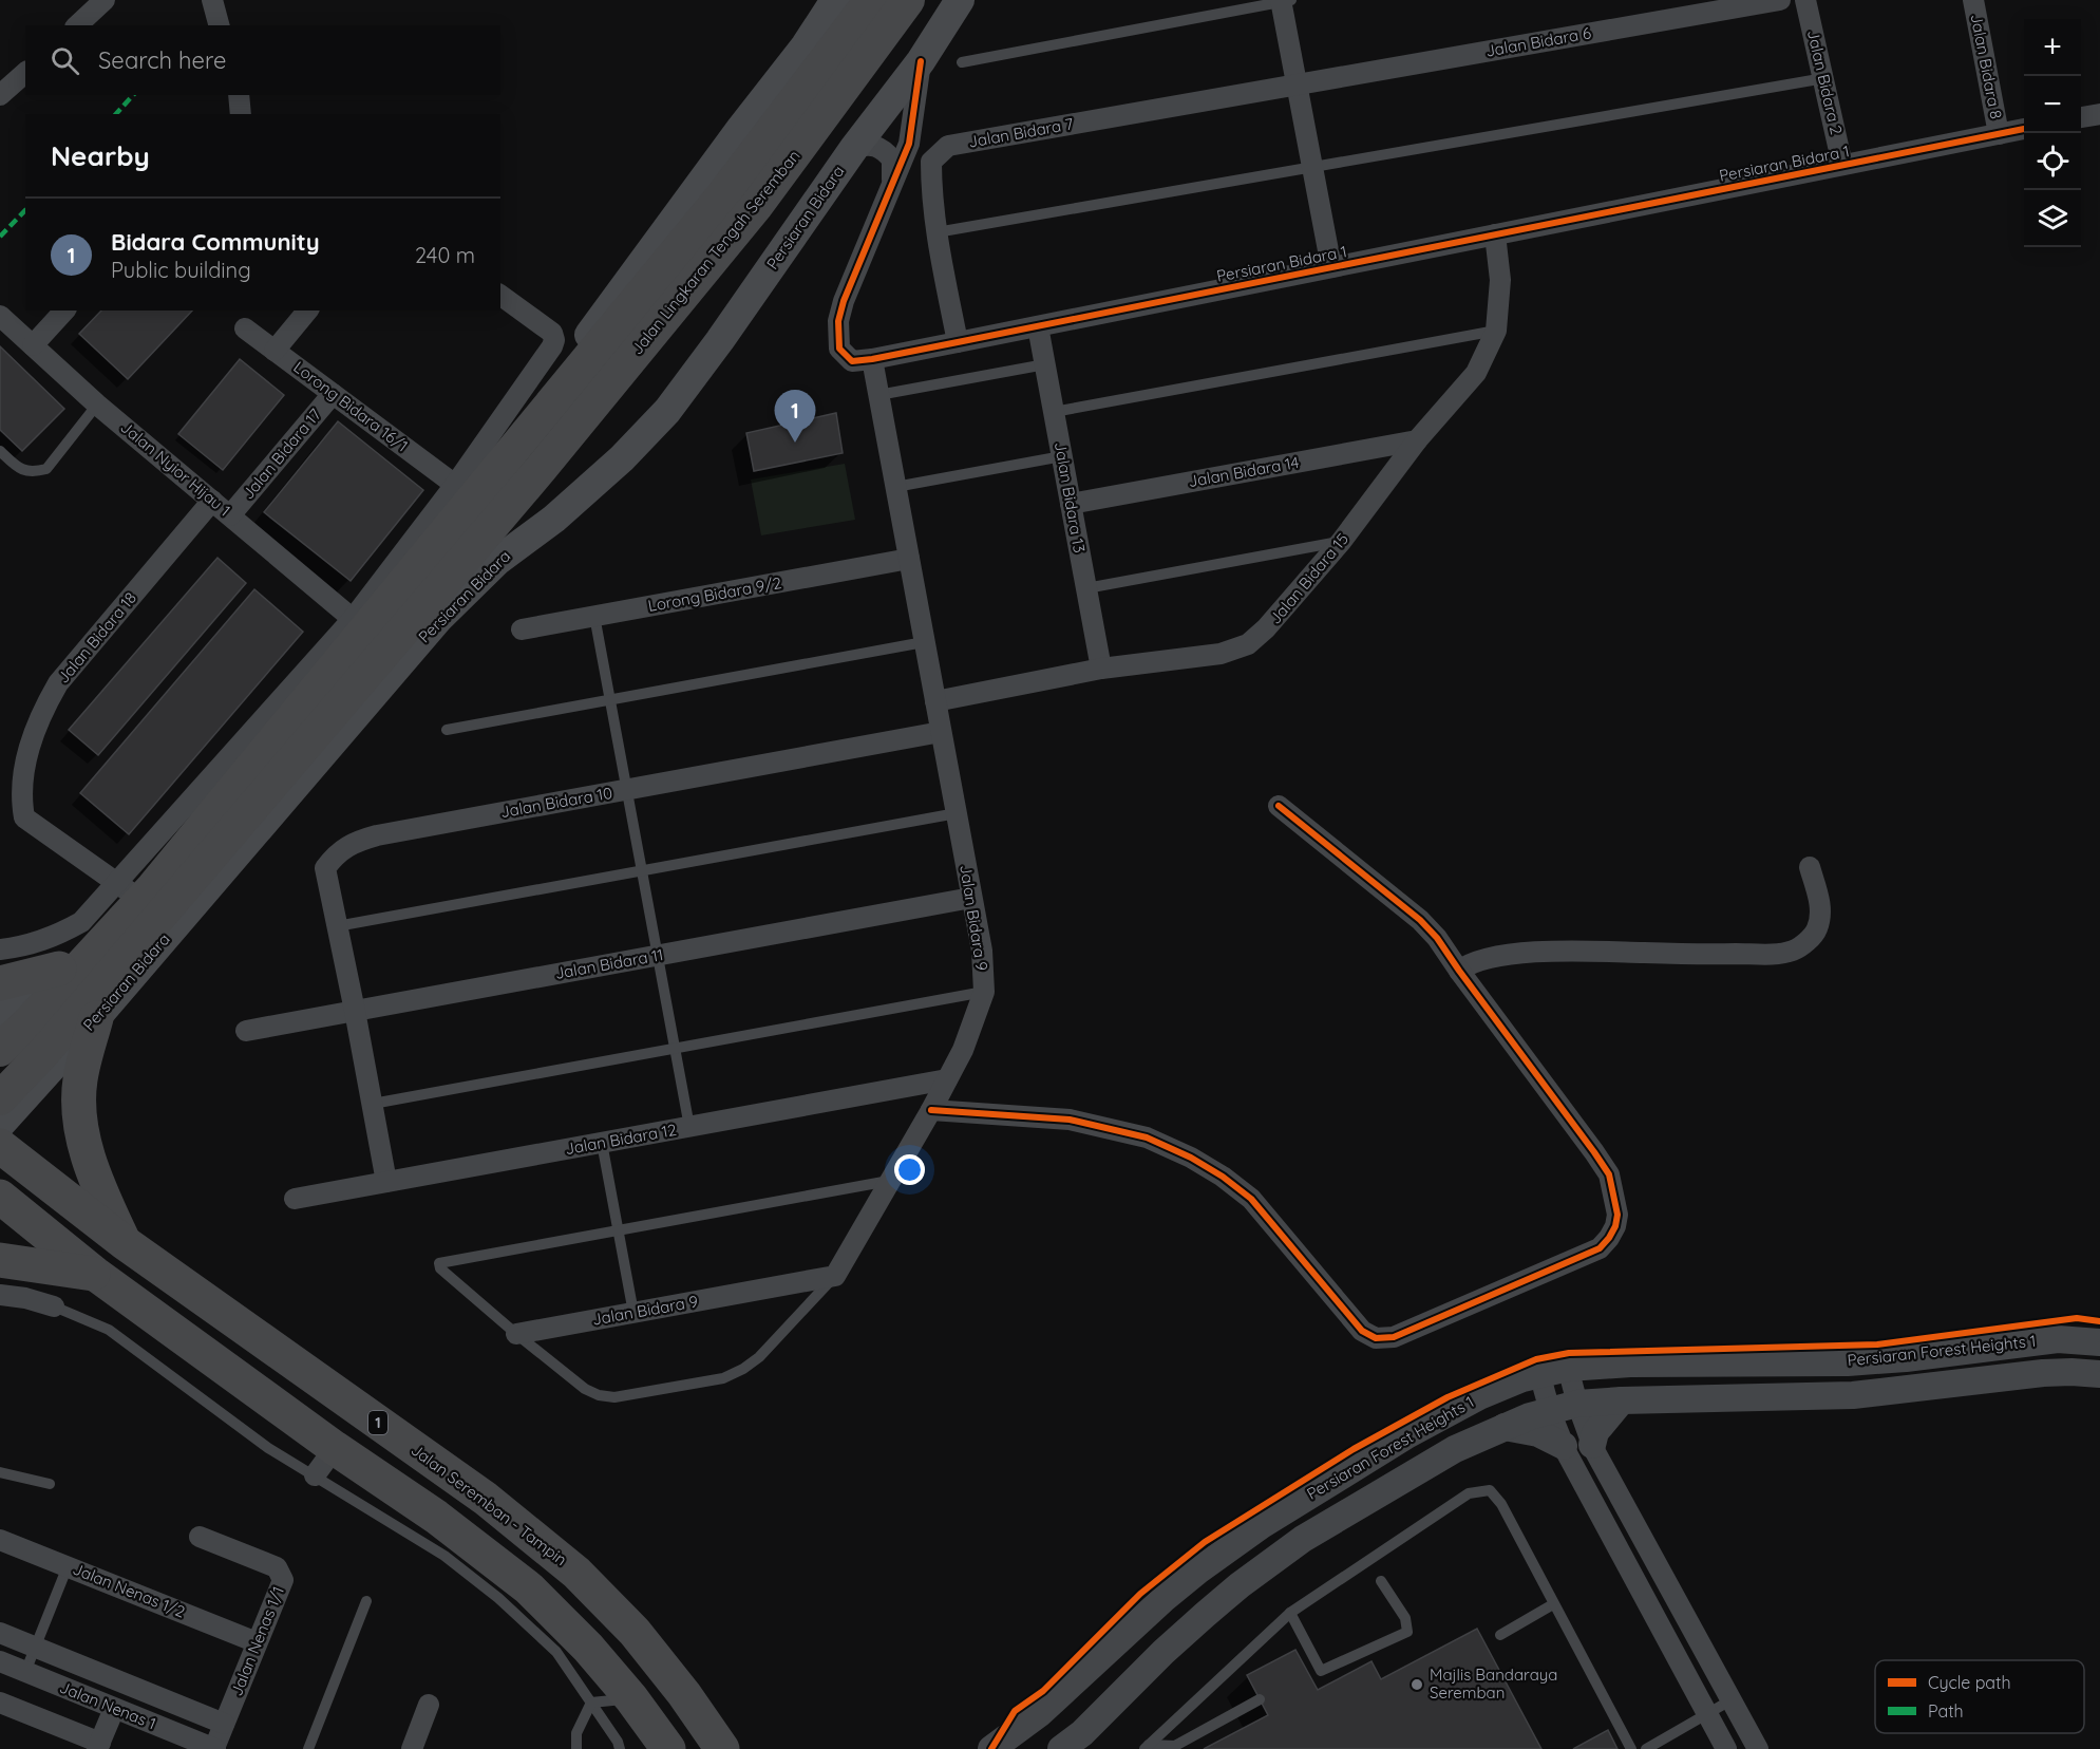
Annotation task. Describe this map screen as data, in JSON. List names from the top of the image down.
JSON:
{
  "streets": {
    "highway": ["1", "Jalan Seremban - Tampin"],
    "main road": ["Persiaran Bidara", "Jalan Lingkaran Tengah Seremban"],
    "street": [
      "Jalan Bidara 6",
      "Jalan Bidara 8",
      "Jalan Bidara 2",
      "Jalan Bidara 7",
      "Persiaran Bidara 1",
      "Lorong Bidara 16/1",
      "Jalan Bidara 17",
      "Jalan Nyior Hijau 1",
      "Jalan Bidara 14",
      "Jalan Bidara 13",
      "Jalan Bidara 15",
      "Lorong Bidara 9/2",
      "Jalan Bidara 18",
      "Jalan Bidara 10",
      "Jalan Bidara 9",
      "Jalan Bidara 11",
      "Jalan Bidara 12",
      "Persiaran Forest Heights 1",
      "Jalan Nenas 1/2",
      "Jalan Nenas 1/1",
      "Jalan Nenas 1"
    ]
  },
  "crossings": [
    ["Jalan Bidara 6", "Jalan Bidara 7"],
    ["Jalan Bidara 8", "Persiaran Bidara 1"],
    ["Jalan Bidara 2", "Persiaran Bidara 1"],
    ["Jalan Bidara 7", "Persiaran Bidara 1"],
    ["Persiaran Bidara 1", "Persiaran Bidara"],
    ["Persiaran Bidara 1", "Jalan Bidara 13"],
    ["Persiaran Bidara 1", "Jalan Bidara 15"],
    ["Persiaran Bidara 1", "Jalan Bidara 9"],
    ["Persiaran Bidara", "Jalan Lingkaran Tengah Seremban"],
    ["Lorong Bidara 16/1", "Jalan Bidara 17"],
    ["Jalan Bidara 17", "Jalan Nyior Hijau 1"],
    ["Jalan Nyior Hijau 1", "Jalan Bidara 18"],
    ["Jalan Bidara 14", "Jalan Bidara 13"],
    ["Jalan Bidara 14", "Jalan Bidara 15"],
    ["Jalan Bidara 13", "Jalan Bidara 15"],
    ["Jalan Bidara 15", "Jalan Bidara 9"],
    ["Lorong Bidara 9/2", "Jalan Bidara 9"],
    ["Jalan Bidara 10", "Jalan Bidara 9"],
    ["Jalan Bidara 10", "Jalan Bidara 11"],
    ["Jalan Bidara 10", "Jalan Bidara 12"],
    ["Jalan Bidara 9", "Jalan Bidara 11"],
    ["Jalan Bidara 9", "Jalan Bidara 12"],
    ["Jalan Nenas 1/2", "Jalan Nenas 1/1"],
    ["Jalan Nenas 1/1", "Jalan Nenas 1"]
  ],
  "places": ["Majlis Bandaraya Seremban"],
  "legend": ["Cycle path", "Path"],
  "page": {
    "map_buttons": ["+", "−"],
    "search": "Search here",
    "heading": "Nearby",
    "list": [
      {
        "mark": "1",
        "name": "Bidara Community",
        "note": "Public building",
        "value": "240 m"
      }
    ],
    "pins": "1"
  }
}
